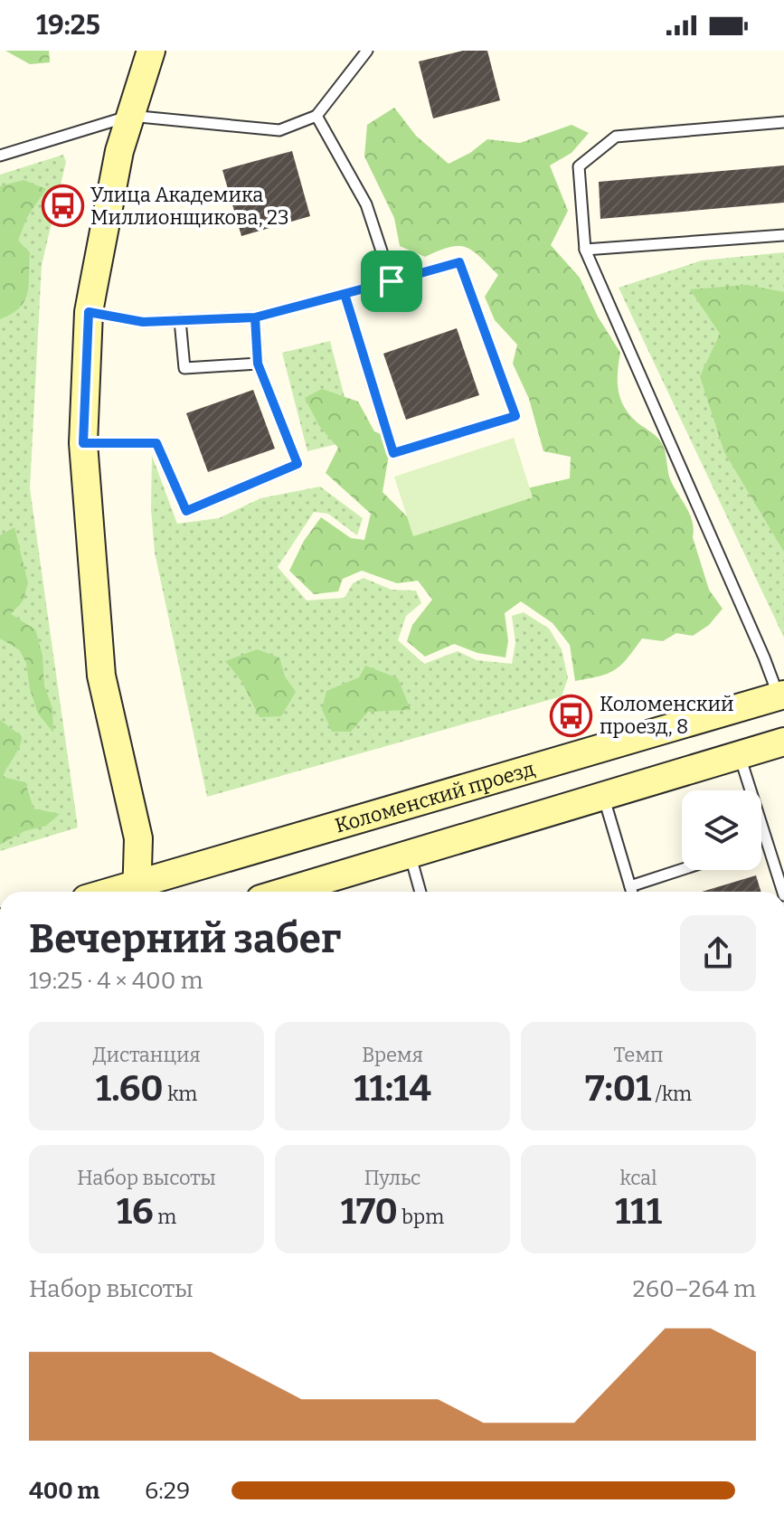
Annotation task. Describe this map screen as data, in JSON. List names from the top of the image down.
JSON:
{
  "streets": {
    "main road": ["Коломенский проезд"]
  },
  "places": {
    "bus stop": ["Улица Академика Миллионщикова, 23", "Коломенский проезд, 8"]
  },
  "page": {
    "status": "19:25",
    "heading": ["Вечерний забег", "19:25 · 4 × 400 m"],
    "stats": [
      ["Дистанция", "1.60 km"],
      ["Время", "11:14"],
      ["Темп", "7:01 /km"],
      ["Набор высоты", "16 m"],
      ["Пульс", "170 bpm"],
      ["kcal", "111"]
    ],
    "chart": ["Набор высоты", "260–264 m"],
    "list": [
      {
        "name": "400 m",
        "note": "6:29"
      }
    ]
  }
}
